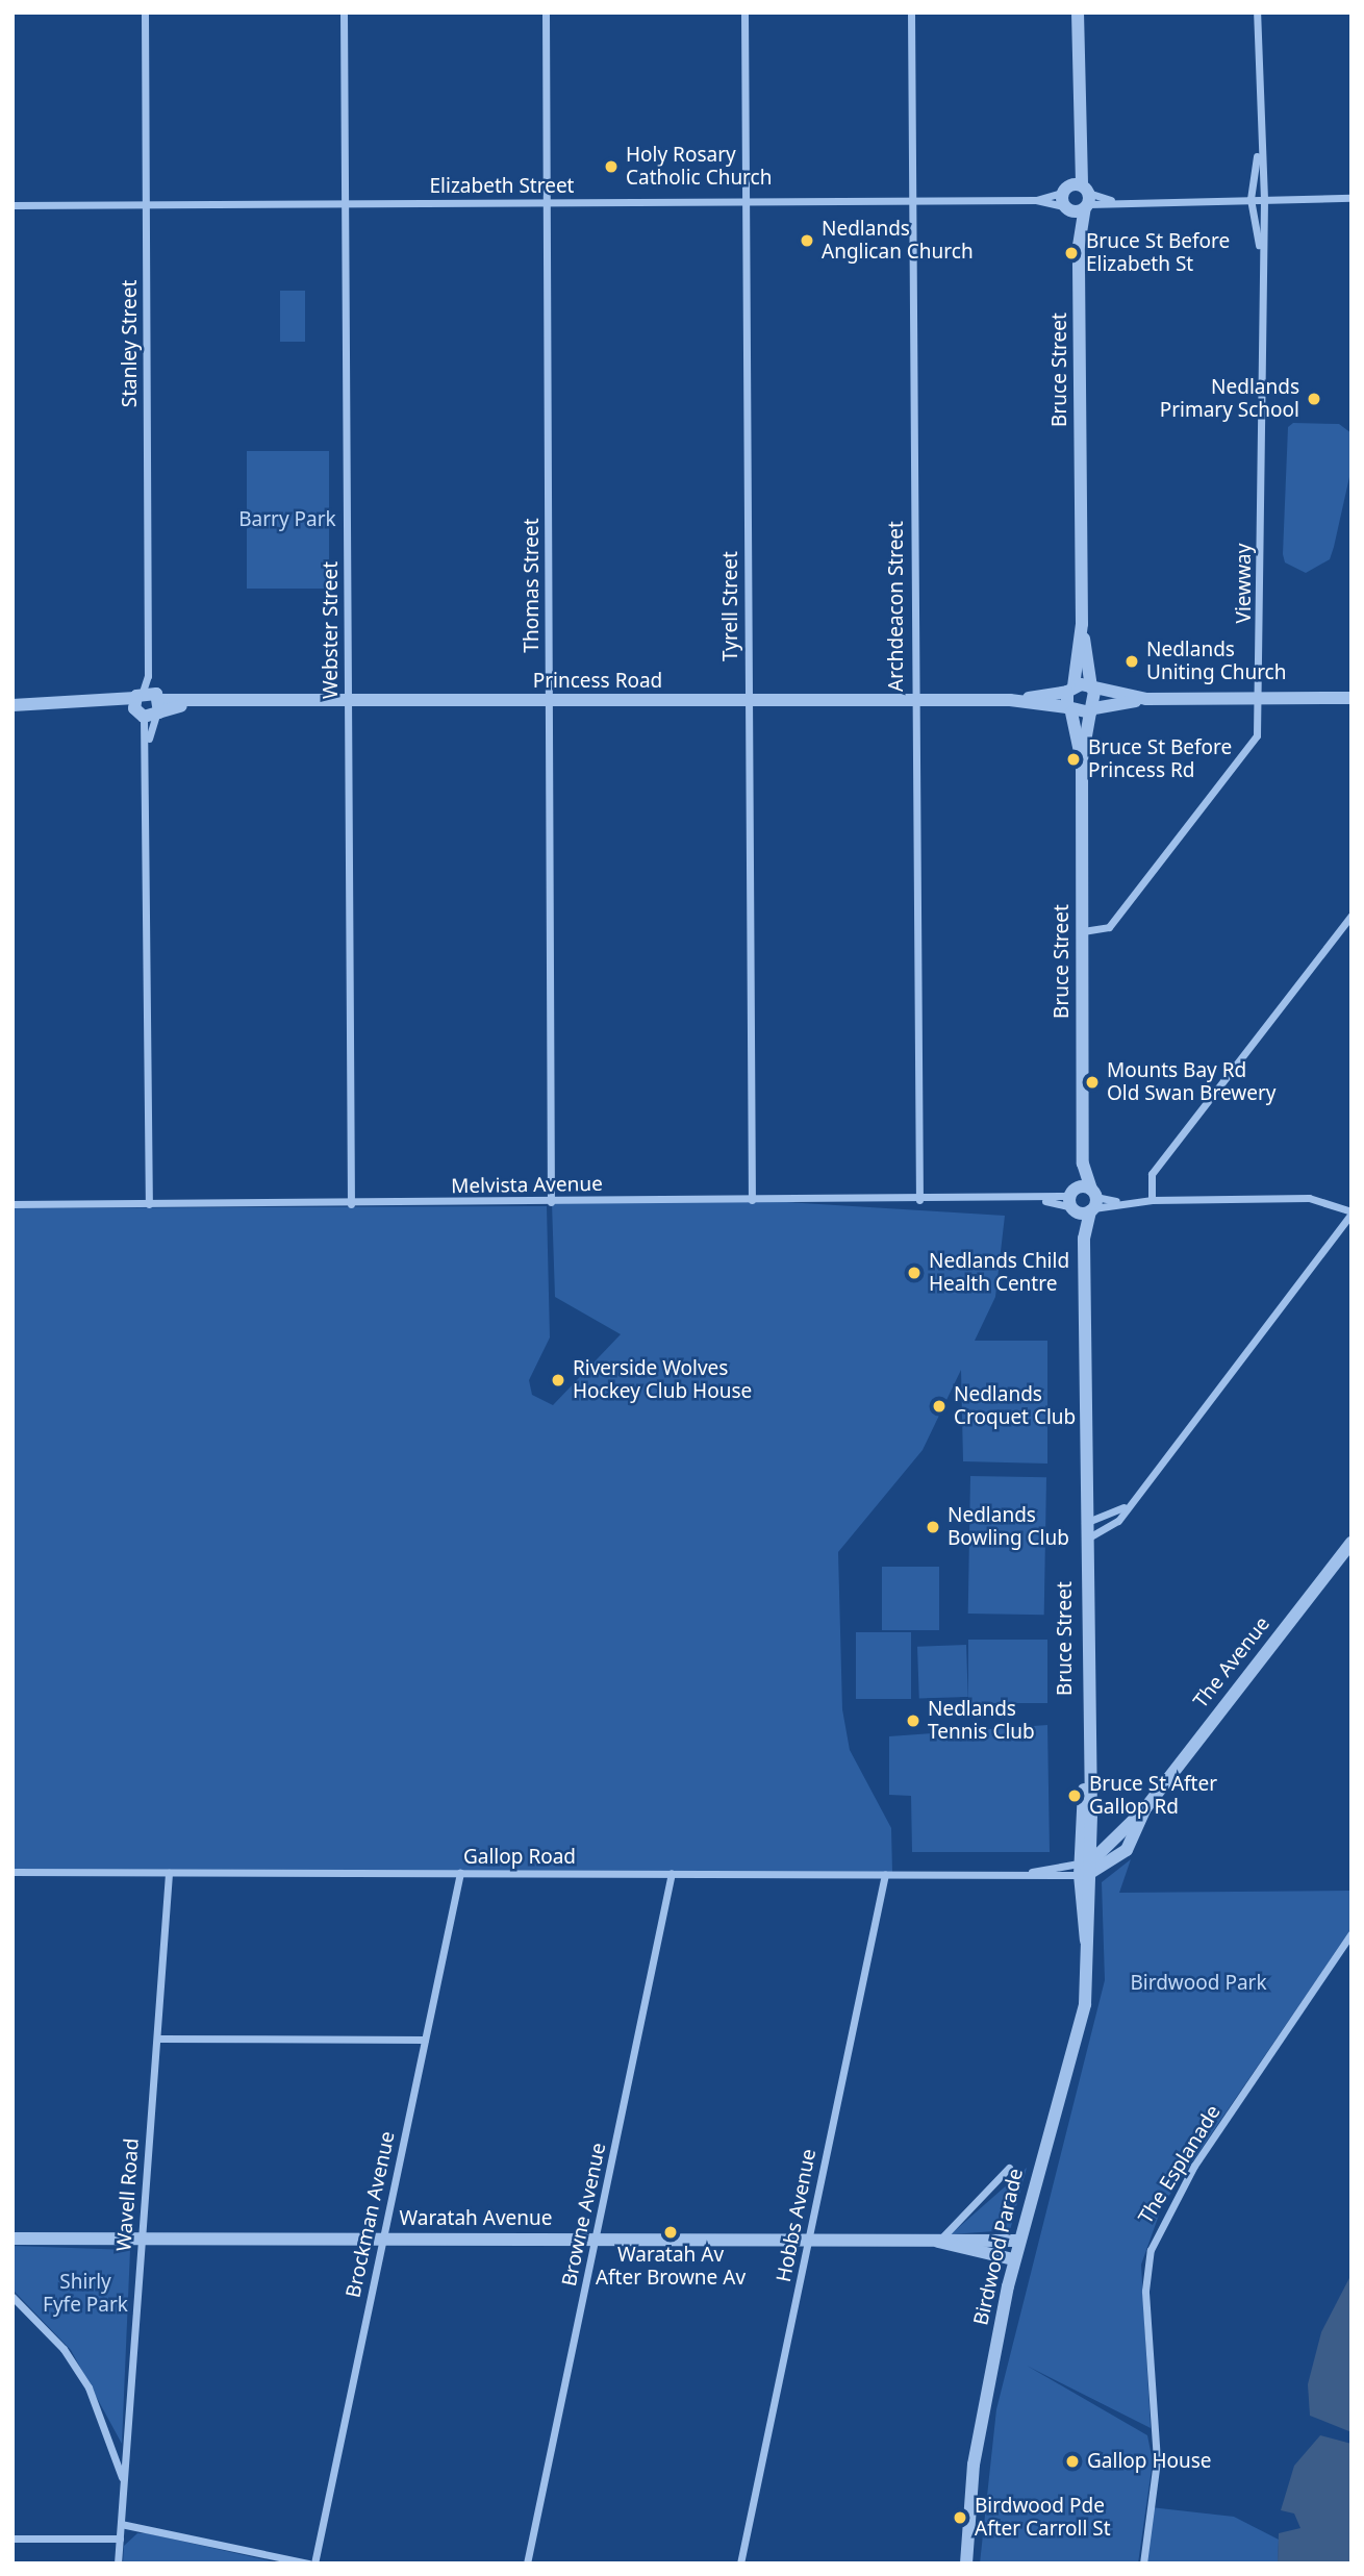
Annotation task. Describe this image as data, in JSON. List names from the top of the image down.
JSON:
{
  "streets": {
    "street": [
      "Elizabeth Street",
      "Stanley Street",
      "Bruce Street",
      "Viewway",
      "Thomas Street",
      "Tyrell Street",
      "Archdeacon Street",
      "Webster Street",
      "Princess Road",
      "Melvista Avenue",
      "The Avenue",
      "Gallop Road",
      "The Esplanade",
      "Wavell Road",
      "Brockman Avenue",
      "Browne Avenue",
      "Hobbs Avenue",
      "Waratah Avenue",
      "Birdwood Parade"
    ]
  },
  "crossings": [
    ["Elizabeth Street", "Stanley Street"],
    ["Elizabeth Street", "Bruce Street"],
    ["Elizabeth Street", "Viewway"],
    ["Elizabeth Street", "Thomas Street"],
    ["Elizabeth Street", "Tyrell Street"],
    ["Elizabeth Street", "Archdeacon Street"],
    ["Elizabeth Street", "Webster Street"],
    ["Stanley Street", "Princess Road"],
    ["Stanley Street", "Melvista Avenue"],
    ["Bruce Street", "Viewway"],
    ["Bruce Street", "Princess Road"],
    ["Bruce Street", "Melvista Avenue"],
    ["Bruce Street", "The Avenue"],
    ["Bruce Street", "Gallop Road"],
    ["Bruce Street", "Birdwood Parade"],
    ["Thomas Street", "Princess Road"],
    ["Thomas Street", "Melvista Avenue"],
    ["Tyrell Street", "Princess Road"],
    ["Tyrell Street", "Melvista Avenue"],
    ["Archdeacon Street", "Princess Road"],
    ["Archdeacon Street", "Melvista Avenue"],
    ["Webster Street", "Princess Road"],
    ["Webster Street", "Melvista Avenue"],
    ["The Avenue", "Gallop Road"],
    ["The Avenue", "Birdwood Parade"],
    ["Gallop Road", "Wavell Road"],
    ["Gallop Road", "Brockman Avenue"],
    ["Gallop Road", "Browne Avenue"],
    ["Gallop Road", "Hobbs Avenue"],
    ["Gallop Road", "Birdwood Parade"],
    ["Wavell Road", "Waratah Avenue"],
    ["Brockman Avenue", "Waratah Avenue"],
    ["Browne Avenue", "Waratah Avenue"],
    ["Hobbs Avenue", "Waratah Avenue"],
    ["Waratah Avenue", "Birdwood Parade"]
  ],
  "parks": ["Barry Park", "Birdwood Park", "Shirly Fyfe Park"],
  "places": [
    "Holy Rosary Catholic Church",
    "Nedlands Anglican Church",
    "Bruce St Before Elizabeth St",
    "Nedlands Primary School",
    "Nedlands Uniting Church",
    "Bruce St Before Princess Rd",
    "Mounts Bay Rd Old Swan Brewery",
    "Nedlands Child Health Centre",
    "Riverside Wolves Hockey Club House",
    "Nedlands Croquet Club",
    "Nedlands Bowling Club",
    "Nedlands Tennis Club",
    "Bruce St After Gallop Rd",
    "Waratah Av After Browne Av",
    "Gallop House",
    "Birdwood Pde After Carroll St"
  ]
}
